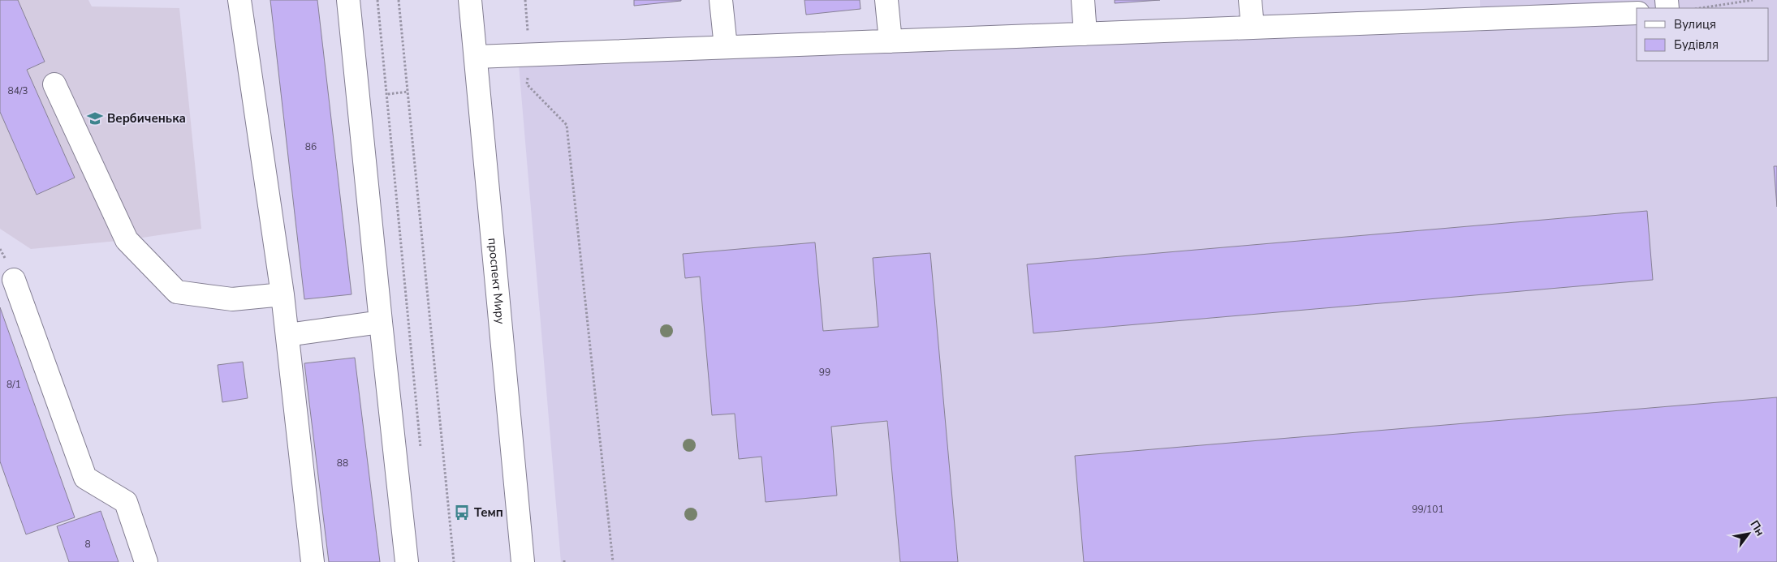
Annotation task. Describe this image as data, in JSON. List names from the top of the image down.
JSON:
{
  "streets": {
    "main road": ["проспект Миру"]
  },
  "places": {
    "school or university": ["Вербиченька"],
    "bus stop": ["Темп"]
  },
  "house_numbers": [
    "84/3",
    "86",
    "99",
    "8/1",
    "88",
    "99/101",
    "8"
  ],
  "legend": ["Вулиця", "Будівля"],
  "north": "top right"
}
